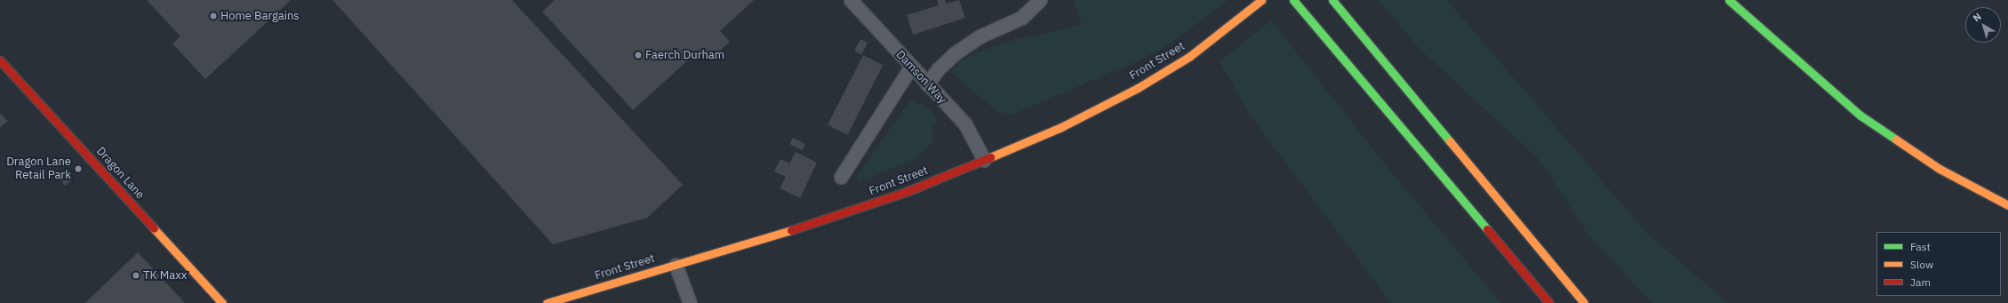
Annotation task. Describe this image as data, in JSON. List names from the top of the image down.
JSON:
{
  "streets": {
    "main road": ["Front Street", "Dragon Lane"],
    "street": ["Damson Way"]
  },
  "crossings": [
    ["Front Street", "Damson Way"]
  ],
  "places": [
    "Home Bargains",
    "Faerch Durham",
    "Dragon Lane Retail Park",
    "TK Maxx"
  ],
  "legend": ["Fast", "Slow", "Jam"],
  "north": "top left"
}
